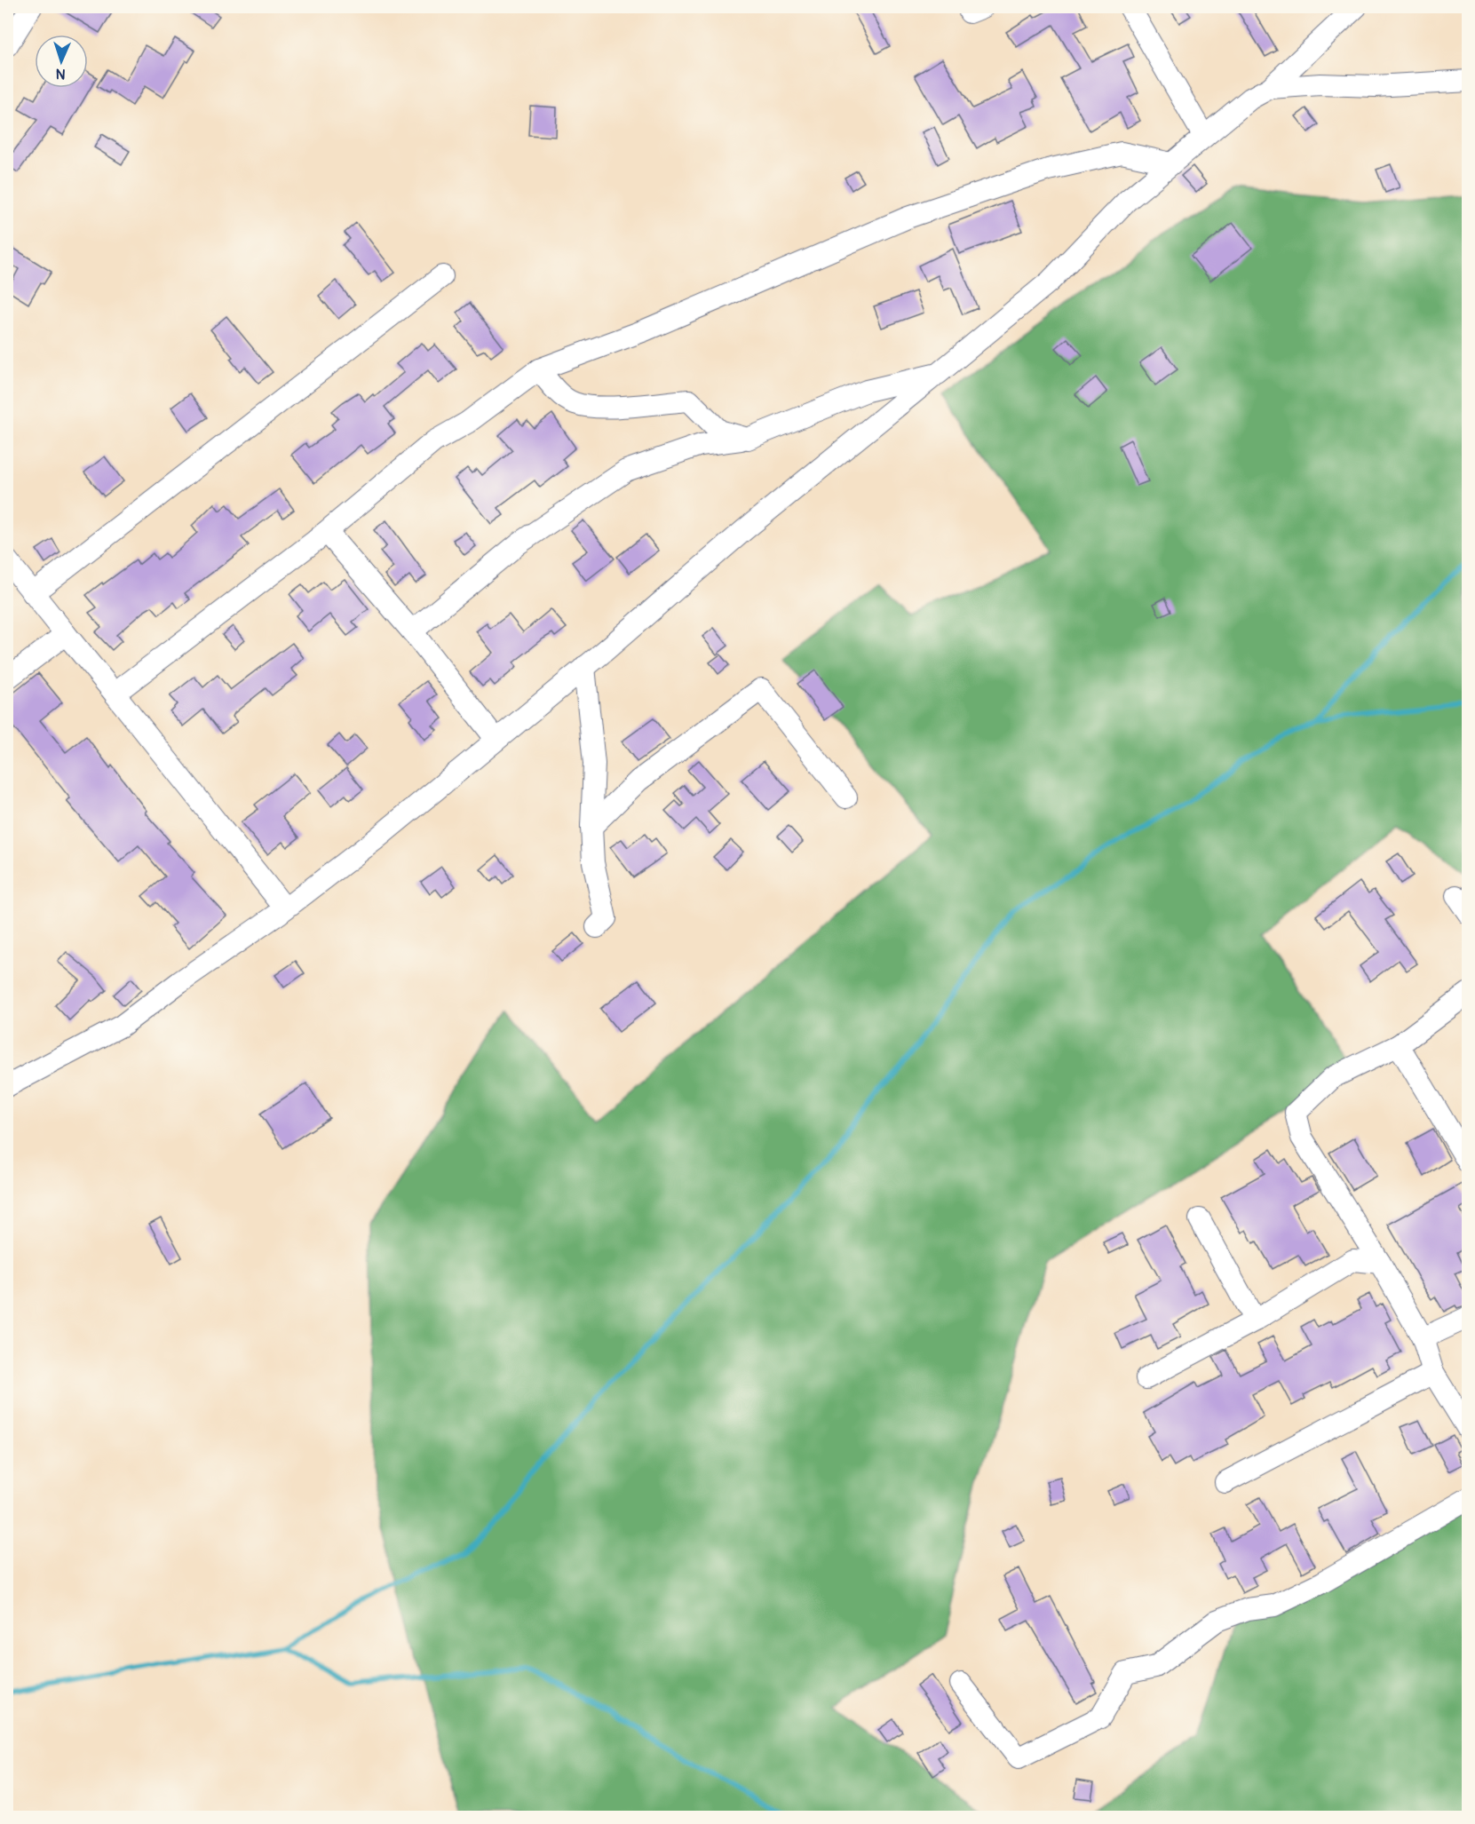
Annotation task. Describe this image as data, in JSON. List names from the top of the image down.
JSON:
{
  "north": "bottom"
}
